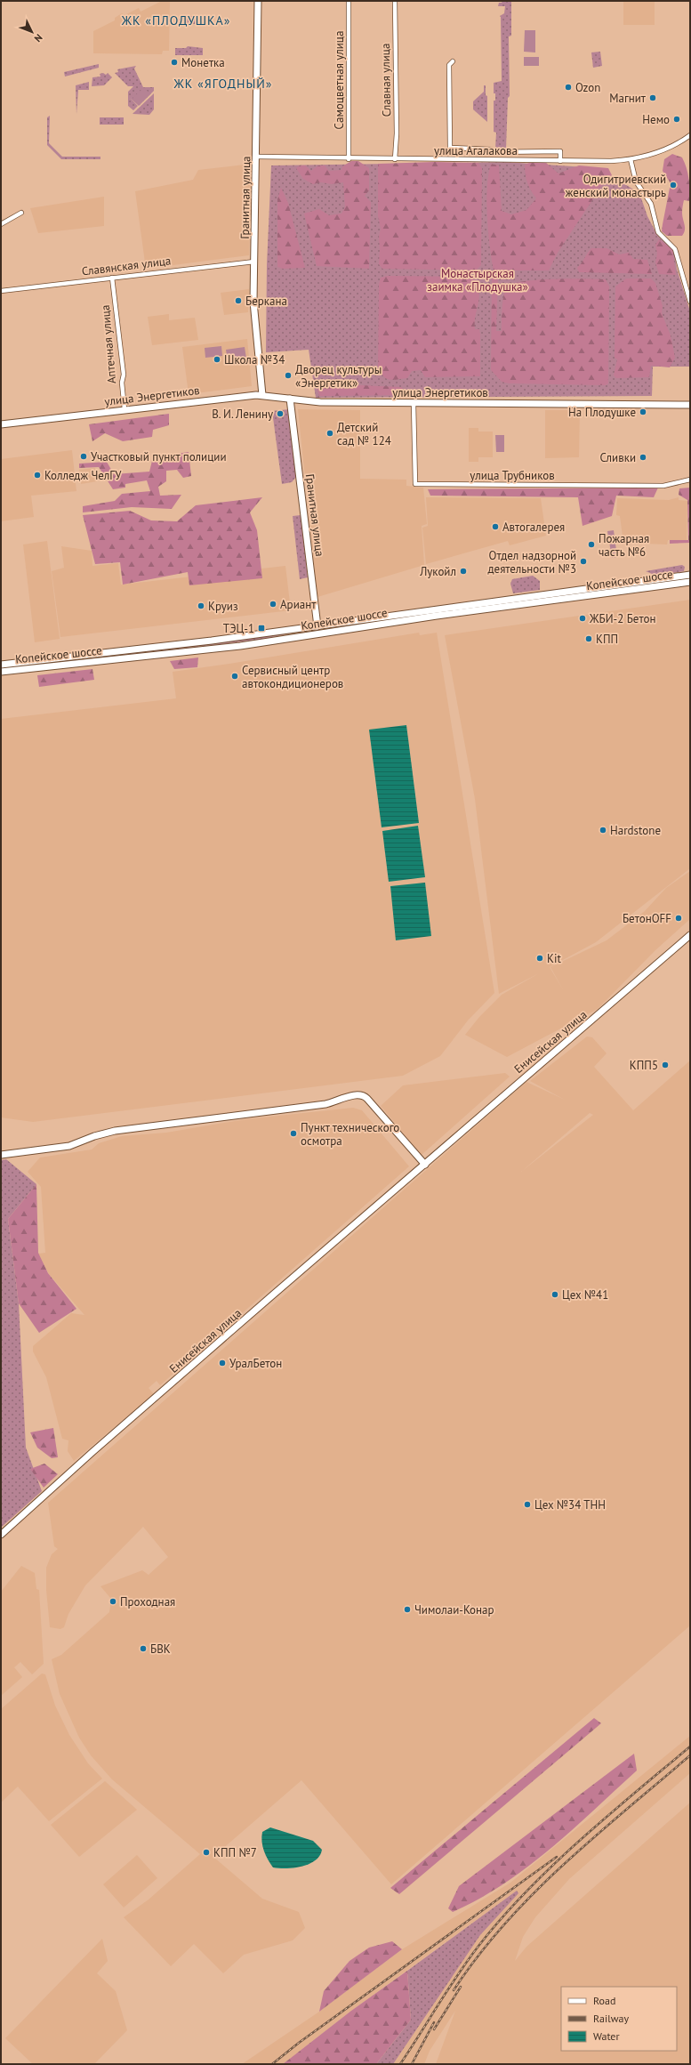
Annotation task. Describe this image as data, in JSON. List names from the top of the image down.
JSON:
{
  "streets": {
    "street": [
      "Самоцветная улица",
      "Славная улица",
      "улица Агалакова",
      "Гранитная улица",
      "Славянская улица",
      "Аптечная улица",
      "улица Энергетиков",
      "улица Трубников",
      "Копейское шоссе",
      "Енисейская улица"
    ]
  },
  "crossings": [
    ["Самоцветная улица", "улица Агалакова"],
    ["Славная улица", "улица Агалакова"],
    ["улица Агалакова", "Гранитная улица"],
    ["Гранитная улица", "Славянская улица"],
    ["Гранитная улица", "улица Энергетиков"],
    ["Гранитная улица", "Копейское шоссе"],
    ["Славянская улица", "Аптечная улица"],
    ["Аптечная улица", "улица Энергетиков"],
    ["улица Энергетиков", "улица Трубников"]
  ],
  "districts": ["ЖК «ПЛОДУШКА»", "ЖК «ЯГОДНЫЙ»"],
  "parks": ["Монастырская заимка «Плодушка»"],
  "places": {
    "other": [
      "Монетка",
      "Ozon",
      "Магнит",
      "Немо",
      "Одигитриевский женский монастырь",
      "Беркана",
      "Школа №34",
      "Дворец культуры «Энергетик»",
      "На Плодушке",
      "В. И. Ленину",
      "Детский сад № 124",
      "Участковый пункт полиции",
      "Сливки",
      "Колледж ЧелГУ",
      "Автогалерея",
      "Пожарная часть №6",
      "Отдел надзорной деятельности №3",
      "Лукойл",
      "Ариант",
      "Круиз",
      "ЖБИ-2 Бетон",
      "КПП",
      "Сервисный центр автокондиционеров",
      "Hardstone",
      "БетонOFF",
      "Kit",
      "КПП5",
      "Пункт технического осмотра",
      "Цех №41",
      "УралБетон",
      "Цех №34 ТНН",
      "Проходная",
      "Чимолаи-Конар",
      "БВК",
      "КПП №7"
    ],
    "transit": ["ТЭЦ-1"]
  },
  "legend": ["Road", "Railway", "Water"],
  "north": "bottom right"
}
